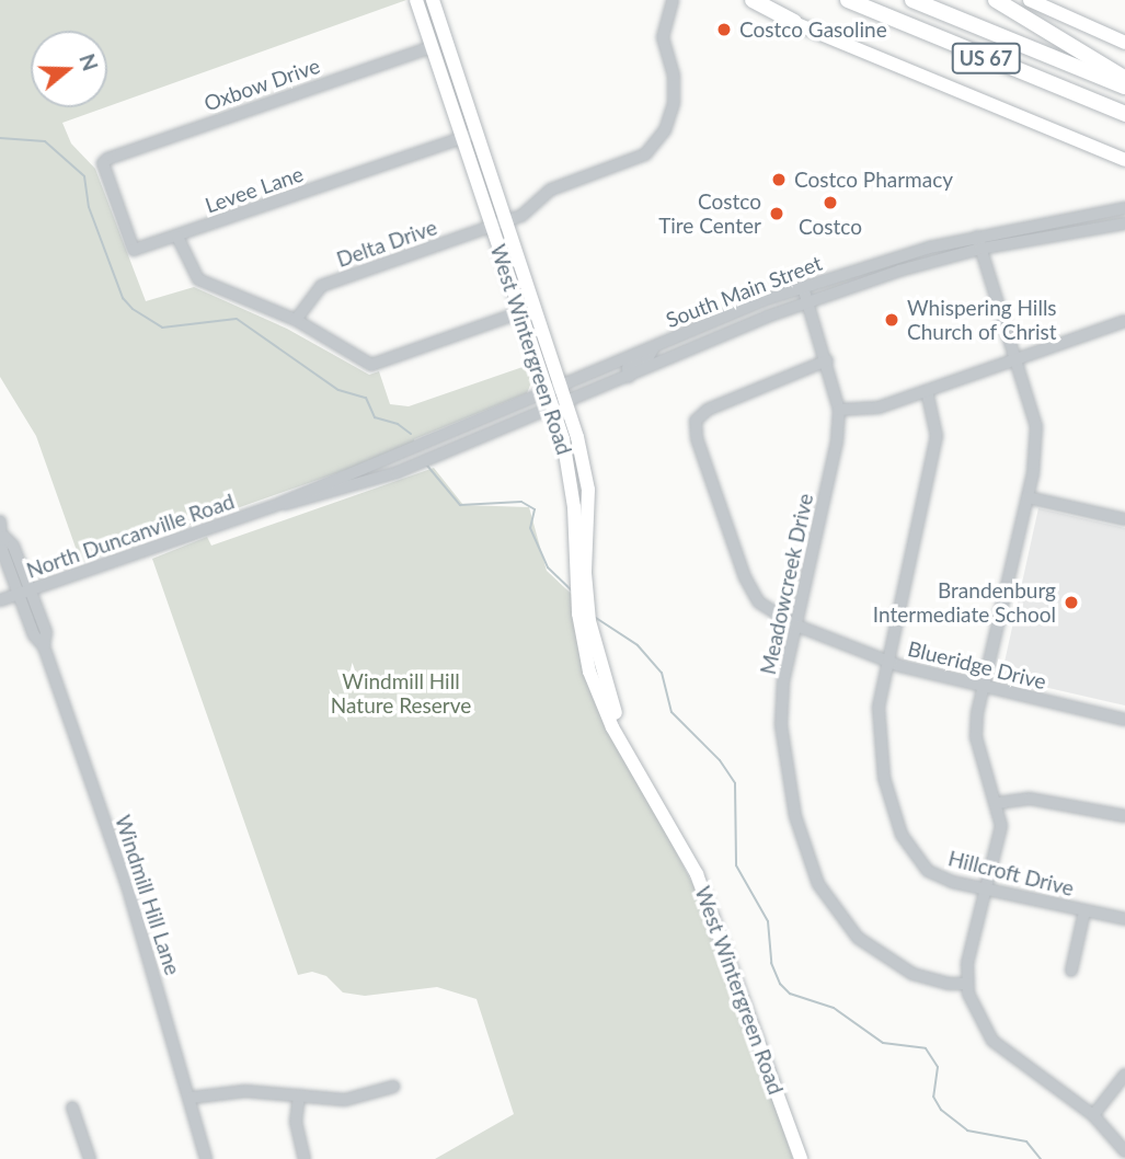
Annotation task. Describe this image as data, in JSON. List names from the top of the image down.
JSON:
{
  "streets": {
    "highway": ["US 67"],
    "main road": ["West Wintergreen Road"],
    "street": [
      "Oxbow Drive",
      "Levee Lane",
      "Delta Drive",
      "South Main Street",
      "North Duncanville Road",
      "Meadowcreek Drive",
      "Blueridge Drive",
      "Hillcroft Drive",
      "Windmill Hill Lane"
    ]
  },
  "crossings": [
    ["Oxbow Drive", "Levee Lane"],
    ["Oxbow Drive", "West Wintergreen Road"],
    ["Levee Lane", "West Wintergreen Road"],
    ["Delta Drive", "West Wintergreen Road"],
    ["South Main Street", "West Wintergreen Road"],
    ["South Main Street", "North Duncanville Road"],
    ["South Main Street", "Meadowcreek Drive"],
    ["North Duncanville Road", "Windmill Hill Lane"],
    ["Meadowcreek Drive", "Blueridge Drive"],
    ["Blueridge Drive", "Hillcroft Drive"]
  ],
  "parks": ["Windmill Hill Nature Reserve"],
  "places": [
    "Costco Gasoline",
    "Costco Pharmacy",
    "Costco",
    "Costco Tire Center",
    "Whispering Hills Church of Christ",
    "Brandenburg Intermediate School"
  ],
  "north": "right"
}
